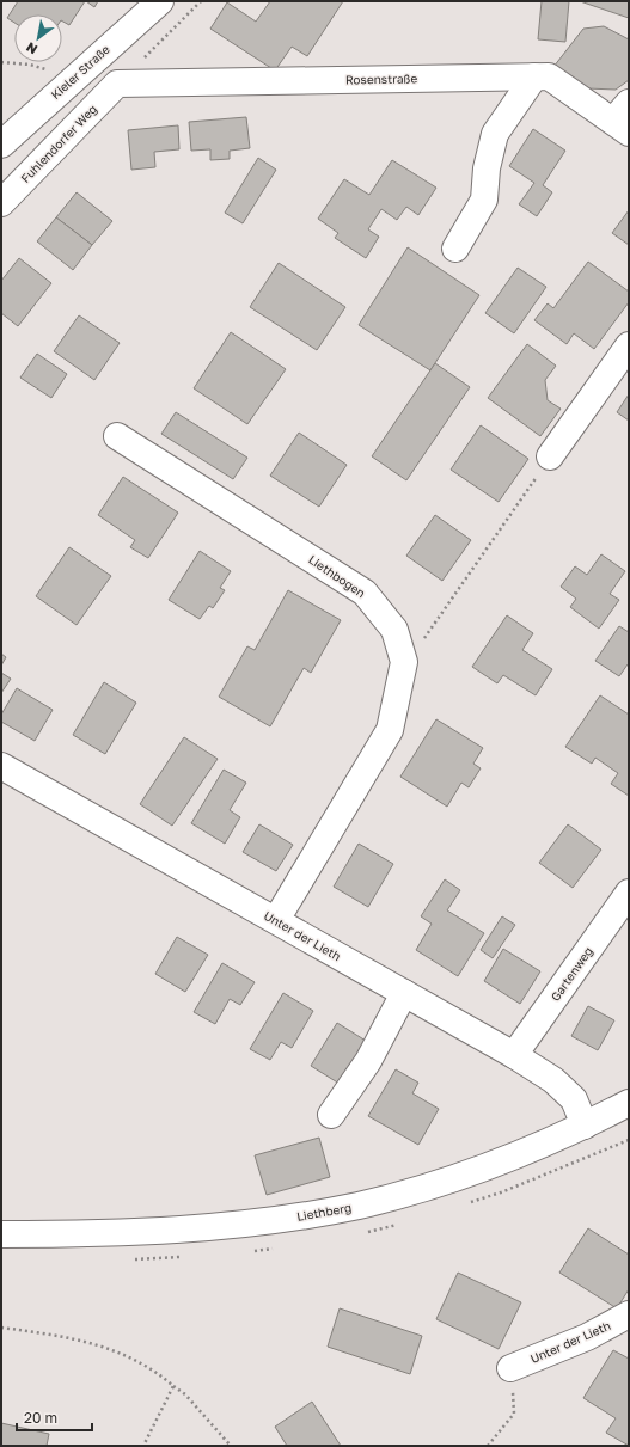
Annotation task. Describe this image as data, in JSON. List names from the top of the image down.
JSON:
{
  "streets": {
    "street": [
      "Kieler Straße",
      "Rosenstraße",
      "Fuhlendorfer Weg",
      "Liethbogen",
      "Unter der Lieth",
      "Gartenweg",
      "Liethberg"
    ]
  },
  "crossings": [
    ["Rosenstraße", "Fuhlendorfer Weg"],
    ["Liethbogen", "Unter der Lieth"],
    ["Unter der Lieth", "Gartenweg"],
    ["Unter der Lieth", "Liethberg"]
  ],
  "scale_bar": "20 m",
  "north": "bottom left"
}
